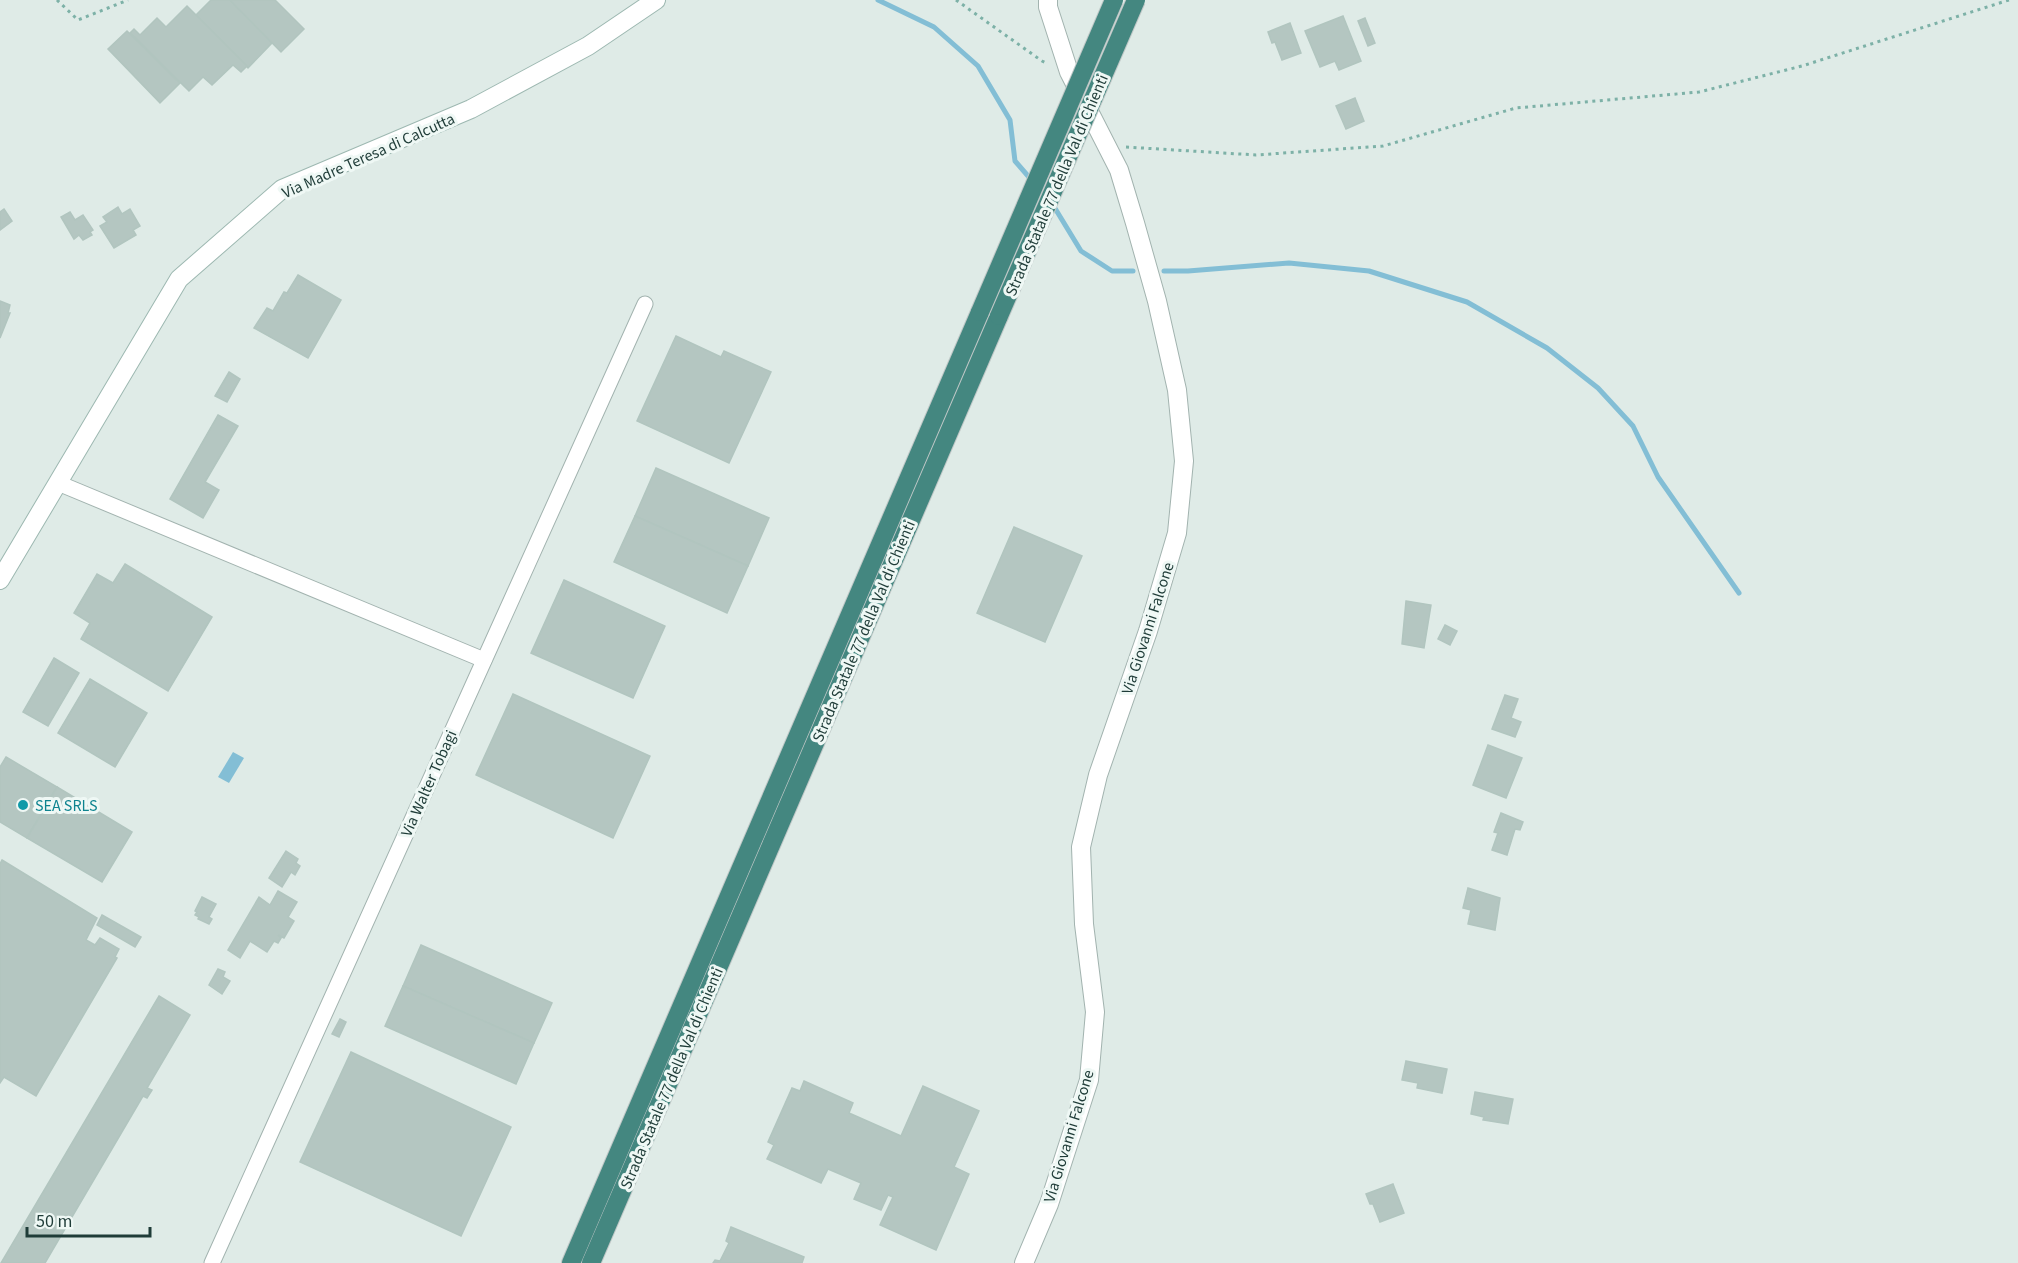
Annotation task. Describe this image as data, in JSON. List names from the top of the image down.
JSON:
{
  "streets": {
    "highway": ["Strada Statale 77 della Val di Chienti"],
    "street": ["Via Madre Teresa di Calcutta", "Via Giovanni Falcone", "Via Walter Tobagi"]
  },
  "places": ["SEA SRLS"],
  "scale_bar": "50 m"
}
